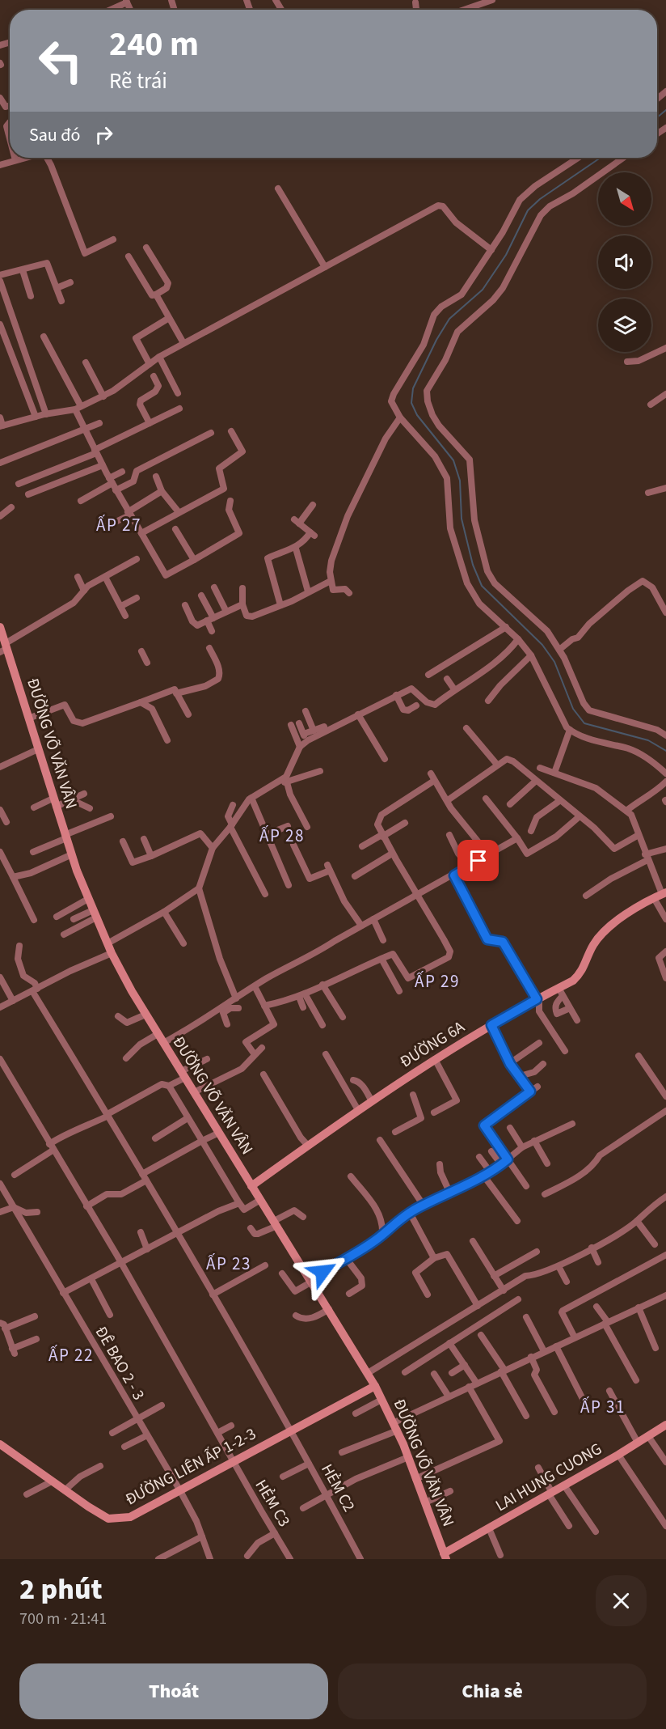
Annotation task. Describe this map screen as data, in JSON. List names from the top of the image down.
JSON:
{
  "streets": {
    "street": [
      "ĐƯỜNG VÕ VĂN VÂN",
      "ĐƯỜNG 6A",
      "ĐÊ BAO 2 - 3",
      "ĐƯỜNG LIÊN ẤP 1-2-3",
      "LAI HUNG CUONG",
      "HẺM C2",
      "HẺM C3"
    ]
  },
  "crossings": [
    ["ĐƯỜNG VÕ VĂN VÂN", "ĐƯỜNG 6A"],
    ["ĐƯỜNG VÕ VĂN VÂN", "ĐƯỜNG LIÊN ẤP 1-2-3"],
    ["ĐƯỜNG VÕ VĂN VÂN", "LAI HUNG CUONG"],
    ["ĐÊ BAO 2 - 3", "ĐƯỜNG LIÊN ẤP 1-2-3"],
    ["ĐƯỜNG LIÊN ẤP 1-2-3", "HẺM C2"],
    ["ĐƯỜNG LIÊN ẤP 1-2-3", "HẺM C3"]
  ],
  "districts": [
    "ẤP 27",
    "ẤP 28",
    "ẤP 29",
    "ẤP 23",
    "ẤP 22",
    "ẤP 31"
  ],
  "north": "bottom right",
  "page": {
    "turn": ["240 m", "Rẽ trái"],
    "then": "Sau đó",
    "heading": ["2 phút", "700 m · 21:41"],
    "buttons": ["Thoát", "Chia sẻ"]
  }
}
